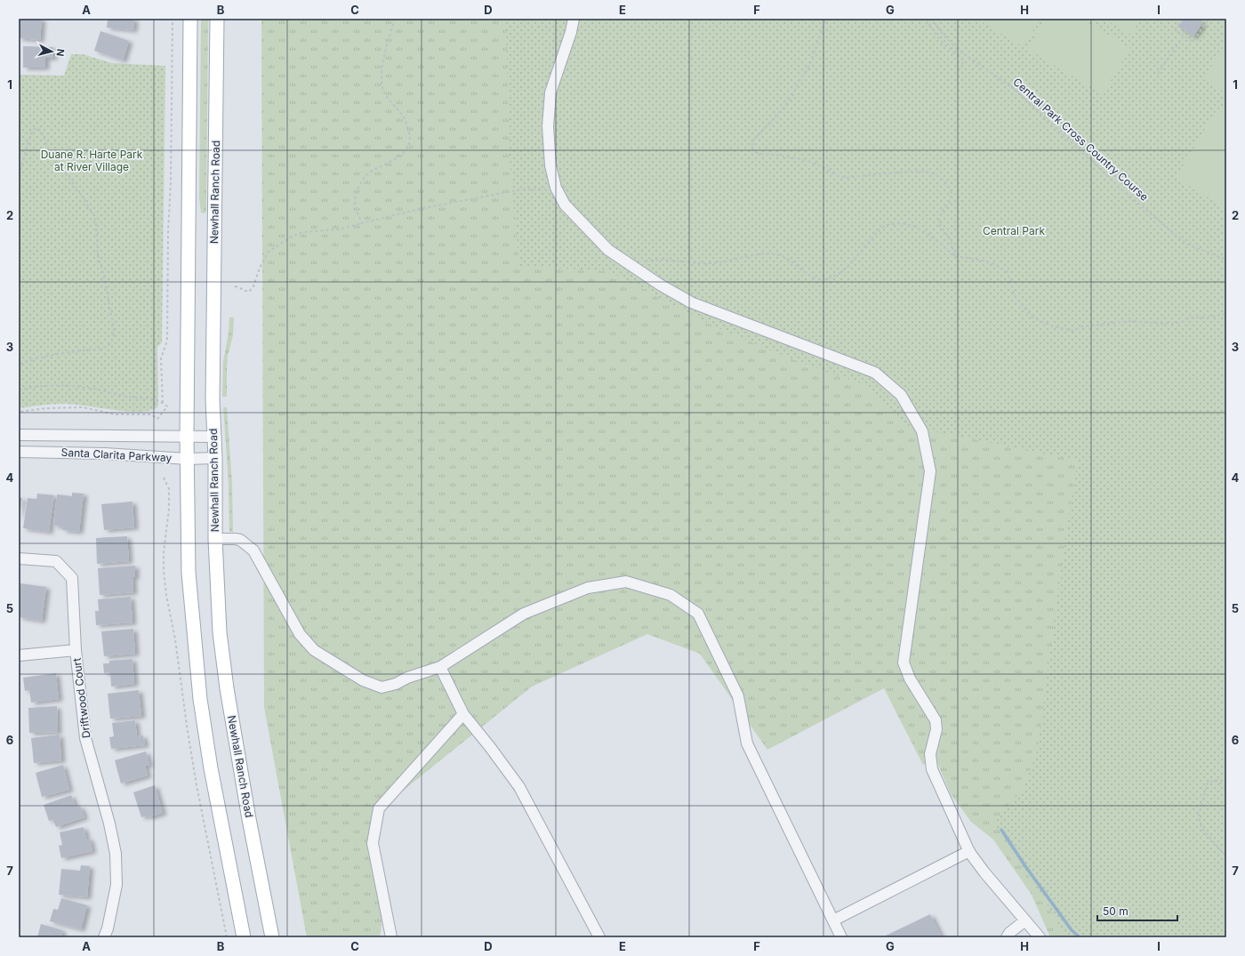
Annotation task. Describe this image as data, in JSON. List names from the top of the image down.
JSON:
{
  "streets": {
    "main road": ["Newhall Ranch Road"],
    "street": ["Santa Clarita Parkway", "Driftwood Court"],
    "path": ["Central Park Cross Country Course"]
  },
  "crossings": [
    ["Newhall Ranch Road", "Santa Clarita Parkway"]
  ],
  "parks": ["Duane R. Harte Park at River Village", "Central Park"],
  "scale_bar": "50 m",
  "north": "right",
  "grid": {
    "columns": [
      "A",
      "B",
      "C",
      "D",
      "E",
      "F",
      "G",
      "H",
      "I"
    ],
    "rows": [
      "1",
      "2",
      "3",
      "4",
      "5",
      "6",
      "7"
    ]
  }
}
